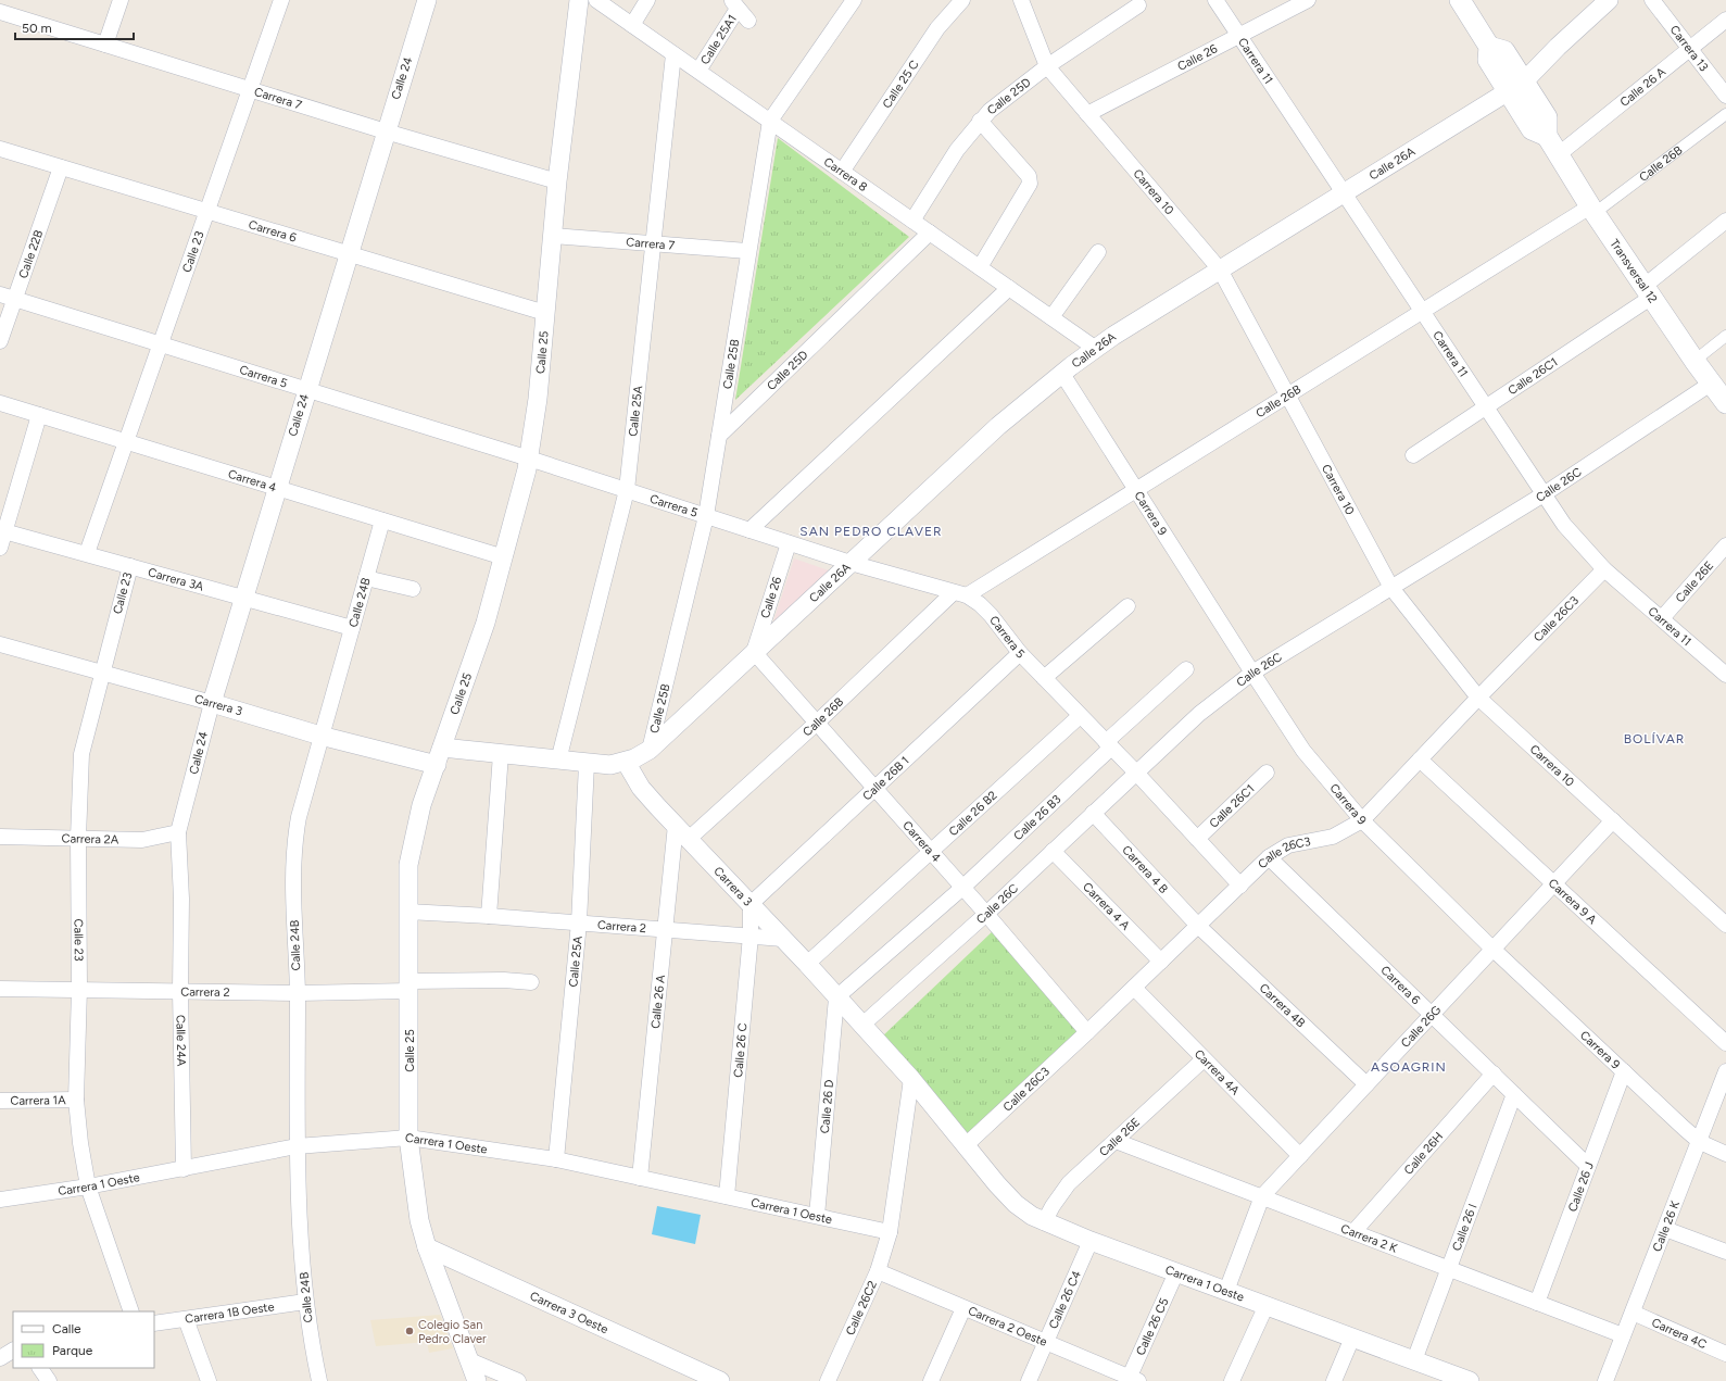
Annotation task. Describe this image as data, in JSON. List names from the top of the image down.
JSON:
{
  "streets": {
    "main road": ["Transversal 12"],
    "street": [
      "Calle 25A1",
      "Carrera 13",
      "Calle 26",
      "Carrera 11",
      "Calle 24",
      "Calle 25 C",
      "Calle 26 A",
      "Calle 25D",
      "Carrera 7",
      "Calle 26A",
      "Calle 26B",
      "Carrera 8",
      "Carrera 10",
      "Carrera 6",
      "Calle 23",
      "Calle 22B",
      "Calle 25",
      "Calle 25B",
      "Carrera 5",
      "Calle 26C1",
      "Calle 25A",
      "Carrera 4",
      "Calle 26C",
      "Carrera 9",
      "Carrera 3A",
      "Calle 26E",
      "Calle 24B",
      "Calle 26C3",
      "Carrera 3",
      "Calle 26B 1",
      "Calle 26 B2",
      "Calle 26 B3",
      "Carrera 2A",
      "Carrera 4 B",
      "Carrera 9 A",
      "Carrera 4 A",
      "Carrera 2",
      "Carrera 4B",
      "Calle 26G",
      "Calle 24A",
      "Calle 26 C",
      "Carrera 4A",
      "Carrera 1A",
      "Calle 26 D",
      "Carrera 1 Oeste",
      "Calle 26H",
      "Calle 26 J",
      "Calle 26 I",
      "Calle 26 K",
      "Carrera 2 K",
      "Calle 26 C4",
      "Calle 26C2",
      "Carrera 3 Oeste",
      "Carrera 1B Oeste",
      "Carrera 2 Oeste",
      "Calle 26 C5",
      "Carrera 4C"
    ]
  },
  "crossings": [
    ["Calle 25A1", "Carrera 8"],
    ["Carrera 13", "Calle 26 A"],
    ["Calle 26", "Carrera 11"],
    ["Calle 26", "Calle 26A"],
    ["Calle 26", "Carrera 10"],
    ["Calle 26", "Carrera 5"],
    ["Calle 26", "Carrera 4"],
    ["Carrera 11", "Calle 26A"],
    ["Carrera 11", "Calle 26B"],
    ["Carrera 11", "Calle 26C1"],
    ["Carrera 11", "Calle 26C"],
    ["Carrera 11", "Calle 26E"],
    ["Carrera 11", "Calle 26C3"],
    ["Calle 24", "Carrera 7"],
    ["Calle 24", "Carrera 6"],
    ["Calle 24", "Carrera 5"],
    ["Calle 24", "Carrera 4"],
    ["Calle 24", "Carrera 3A"],
    ["Calle 24", "Carrera 3"],
    ["Calle 24", "Carrera 2A"],
    ["Calle 24", "Calle 24A"],
    ["Calle 25 C", "Carrera 8"],
    ["Calle 26 A", "Transversal 12"],
    ["Calle 26 A", "Carrera 3"],
    ["Calle 26 A", "Carrera 2"],
    ["Calle 26 A", "Carrera 1 Oeste"],
    ["Calle 25D", "Carrera 8"],
    ["Calle 25D", "Carrera 10"],
    ["Calle 25D", "Calle 25B"],
    ["Carrera 7", "Calle 23"],
    ["Carrera 7", "Calle 25"],
    ["Carrera 7", "Calle 25B"],
    ["Carrera 7", "Calle 25A"],
    ["Calle 26A", "Carrera 8"],
    ["Calle 26A", "Carrera 10"],
    ["Calle 26A", "Transversal 12"],
    ["Calle 26A", "Calle 25B"],
    ["Calle 26A", "Carrera 5"],
    ["Calle 26A", "Carrera 4"],
    ["Calle 26A", "Carrera 9"],
    ["Calle 26A", "Carrera 3"],
    ["Calle 26B", "Carrera 10"],
    ["Calle 26B", "Transversal 12"],
    ["Calle 26B", "Carrera 5"],
    ["Calle 26B", "Carrera 4"],
    ["Calle 26B", "Carrera 9"],
    ["Calle 26B", "Carrera 3"],
    ["Carrera 8", "Calle 25B"],
    ["Carrera 8", "Calle 25A"],
    ["Carrera 10", "Calle 26C"],
    ["Carrera 10", "Calle 26C3"],
    ["Carrera 10", "Calle 26G"],
    ["Carrera 6", "Calle 23"],
    ["Carrera 6", "Calle 22B"],
    ["Carrera 6", "Calle 25"],
    ["Carrera 6", "Calle 26C3"],
    ["Carrera 6", "Calle 26G"],
    ["Carrera 6", "Calle 26H"],
    ["Carrera 6", "Calle 26 J"],
    ["Carrera 6", "Calle 26 I"],
    ["Calle 23", "Carrera 5"],
    ["Calle 23", "Carrera 4"],
    ["Calle 23", "Carrera 3A"],
    ["Calle 23", "Carrera 3"],
    ["Calle 23", "Carrera 2A"],
    ["Calle 23", "Carrera 2"],
    ["Calle 23", "Carrera 1A"],
    ["Calle 23", "Carrera 1 Oeste"],
    ["Calle 22B", "Carrera 5"],
    ["Transversal 12", "Calle 26C1"],
    ["Transversal 12", "Calle 26C"],
    ["Calle 25", "Carrera 5"],
    ["Calle 25", "Carrera 4"],
    ["Calle 25", "Carrera 3"],
    ["Calle 25", "Carrera 2"],
    ["Calle 25", "Carrera 1 Oeste"],
    ["Calle 25", "Carrera 3 Oeste"],
    ["Calle 25B", "Carrera 5"],
    ["Carrera 5", "Calle 26C1"],
    ["Carrera 5", "Calle 25A"],
    ["Carrera 5", "Calle 26C"],
    ["Carrera 5", "Calle 26C3"],
    ["Carrera 5", "Calle 26B 1"],
    ["Carrera 5", "Calle 26 B2"],
    ["Carrera 5", "Calle 26 B3"],
    ["Calle 25A", "Carrera 2"],
    ["Calle 25A", "Carrera 1 Oeste"],
    ["Carrera 4", "Calle 26C"],
    ["Carrera 4", "Calle 24B"],
    ["Carrera 4", "Calle 26C3"],
    ["Carrera 4", "Calle 26B 1"],
    ["Carrera 4", "Calle 26 B2"],
    ["Carrera 4", "Calle 26 B3"],
    ["Calle 26C", "Carrera 9"],
    ["Calle 26C", "Carrera 3"],
    ["Calle 26C", "Carrera 4 B"],
    ["Calle 26C", "Carrera 4 A"],
    ["Carrera 9", "Calle 26C3"],
    ["Carrera 9", "Calle 26G"],
    ["Carrera 9", "Calle 26 J"],
    ["Carrera 9", "Calle 26 K"],
    ["Carrera 3A", "Calle 24B"],
    ["Calle 26E", "Carrera 4A"],
    ["Calle 26E", "Carrera 1 Oeste"],
    ["Calle 26E", "Carrera 2 K"],
    ["Calle 24B", "Carrera 3"],
    ["Calle 24B", "Carrera 2"],
    ["Calle 24B", "Carrera 1 Oeste"],
    ["Calle 24B", "Carrera 1B Oeste"],
    ["Calle 26C3", "Carrera 3"],
    ["Calle 26C3", "Carrera 4 B"],
    ["Calle 26C3", "Carrera 9 A"],
    ["Calle 26C3", "Carrera 4 A"],
    ["Calle 26C3", "Carrera 4B"],
    ["Calle 26C3", "Carrera 4A"],
    ["Calle 26C3", "Carrera 1 Oeste"],
    ["Carrera 3", "Calle 26B 1"],
    ["Carrera 3", "Calle 26 B2"],
    ["Carrera 3", "Carrera 2"],
    ["Carrera 3", "Calle 26 C"],
    ["Carrera 3", "Calle 26 D"],
    ["Carrera 3", "Carrera 1 Oeste"],
    ["Calle 26B 1", "Calle 26 C"],
    ["Carrera 2A", "Calle 24A"],
    ["Carrera 4 B", "Carrera 4B"],
    ["Carrera 9 A", "Calle 26G"],
    ["Carrera 2", "Calle 24A"],
    ["Carrera 2", "Calle 26 C"],
    ["Carrera 4B", "Calle 26G"],
    ["Calle 26G", "Carrera 4A"],
    ["Calle 26G", "Carrera 1 Oeste"],
    ["Calle 26G", "Carrera 2 K"],
    ["Calle 24A", "Carrera 1 Oeste"],
    ["Calle 26 C", "Carrera 1 Oeste"],
    ["Calle 26 D", "Carrera 1 Oeste"],
    ["Carrera 1 Oeste", "Calle 26 I"],
    ["Carrera 1 Oeste", "Calle 26 C4"],
    ["Carrera 1 Oeste", "Calle 26C2"],
    ["Carrera 1 Oeste", "Calle 26 C5"],
    ["Calle 26H", "Carrera 2 K"],
    ["Calle 26 J", "Carrera 2 K"],
    ["Calle 26 I", "Carrera 2 K"],
    ["Calle 26 K", "Carrera 2 K"],
    ["Calle 26 K", "Carrera 4C"],
    ["Calle 26 C4", "Carrera 2 Oeste"],
    ["Calle 26C2", "Carrera 2 Oeste"],
    ["Carrera 2 Oeste", "Calle 26 C5"]
  ],
  "districts": ["SAN PEDRO CLAVER", "BOLÍVAR", "ASOAGRIN"],
  "places": ["Colegio San Pedro Claver"],
  "legend": ["Calle", "Parque"],
  "scale_bar": "50 m"
}
